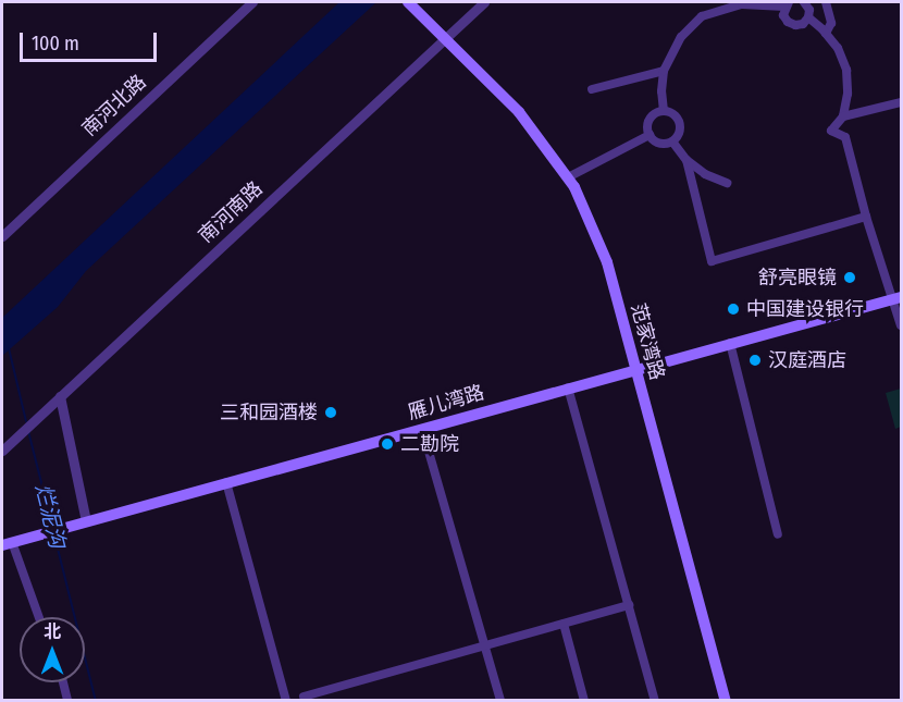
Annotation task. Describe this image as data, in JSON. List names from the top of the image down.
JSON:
{
  "streets": {
    "main road": ["范家湾路", "雁儿湾路"],
    "street": ["南河北路", "南河南路"]
  },
  "crossings": [
    ["南河南路", "范家湾路"],
    ["范家湾路", "雁儿湾路"]
  ],
  "water": ["烂泥沟"],
  "places": [
    "舒亮眼镜",
    "中国建设银行",
    "汉庭酒店",
    "三和园酒楼",
    "二勘院"
  ],
  "scale_bar": "100 m",
  "north": "top"
}
